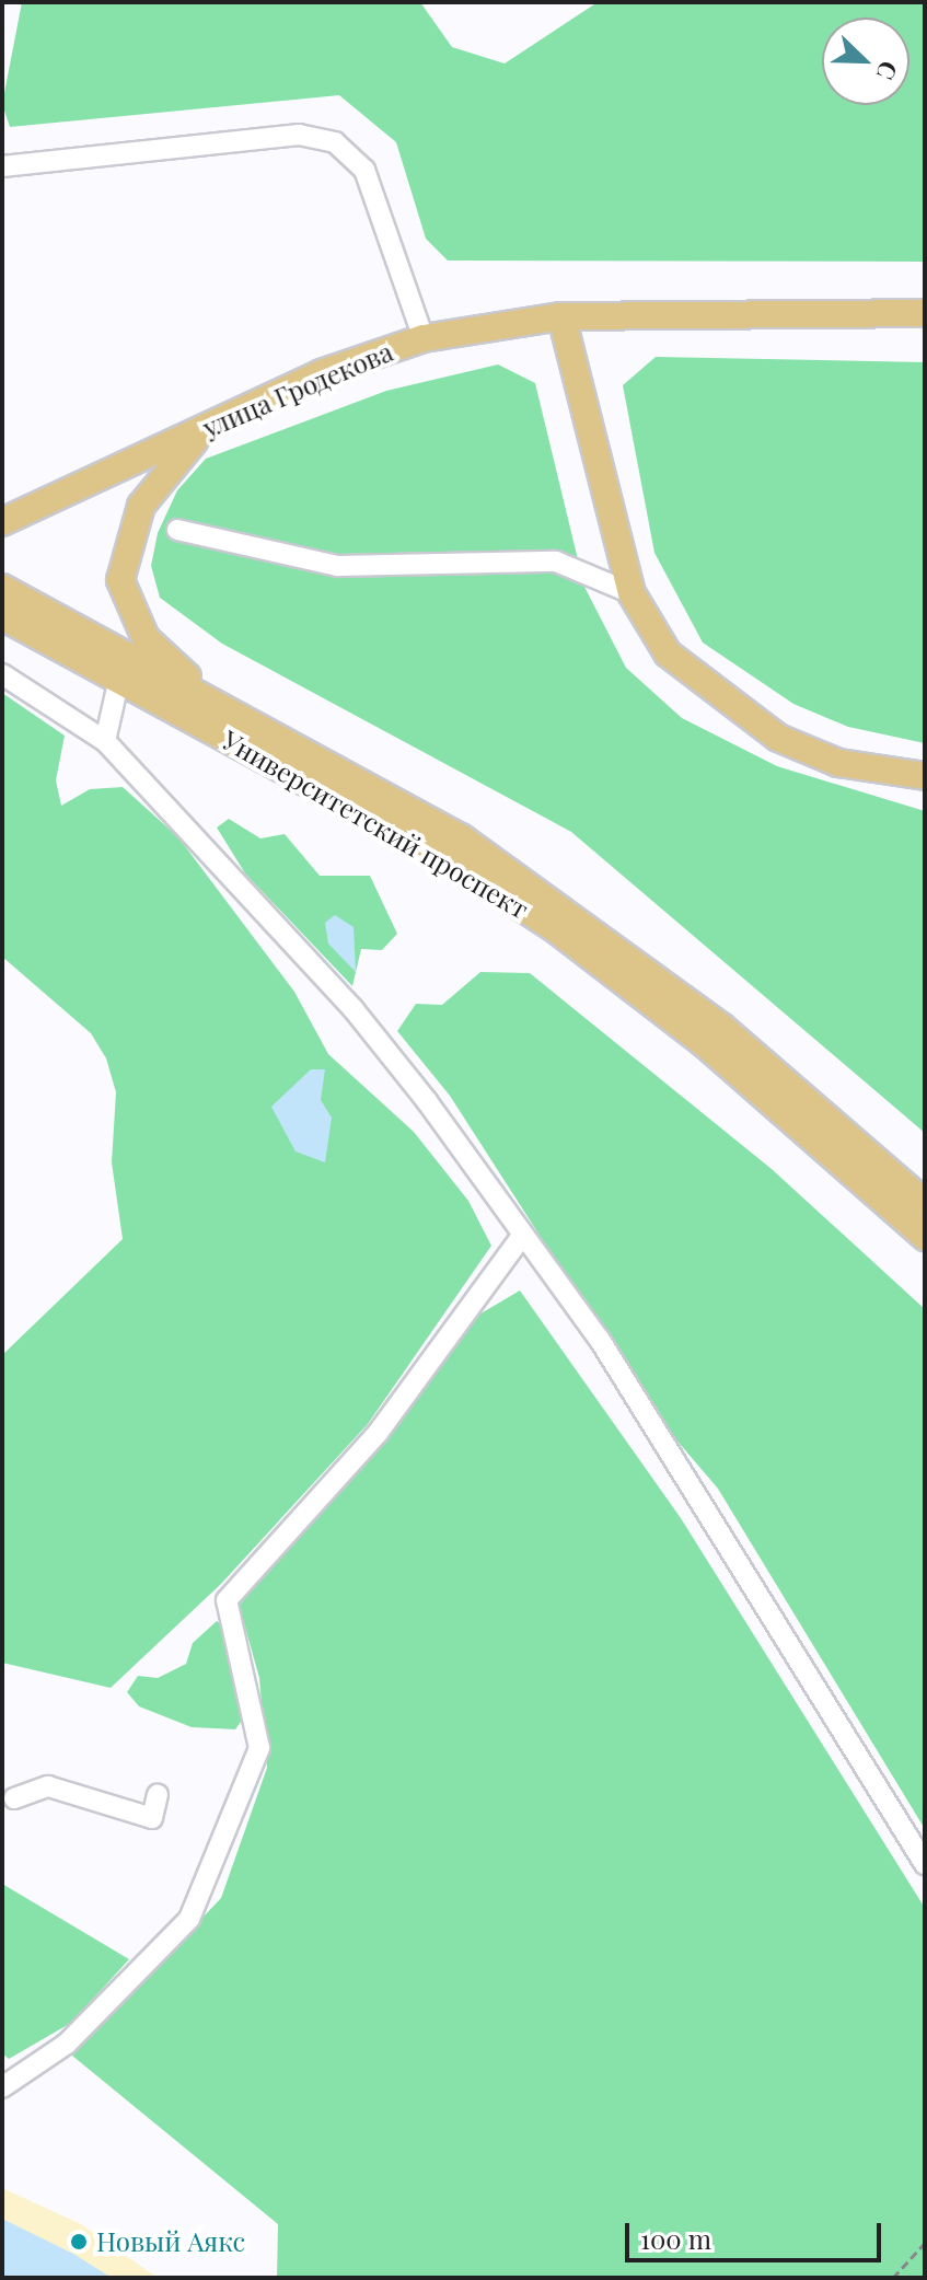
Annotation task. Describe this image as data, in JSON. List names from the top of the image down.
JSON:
{
  "streets": {
    "main road": ["улица Гродекова", "Университетский проспект"]
  },
  "places": ["Новый Аякс"],
  "scale_bar": "100 m",
  "north": "bottom right"
}
